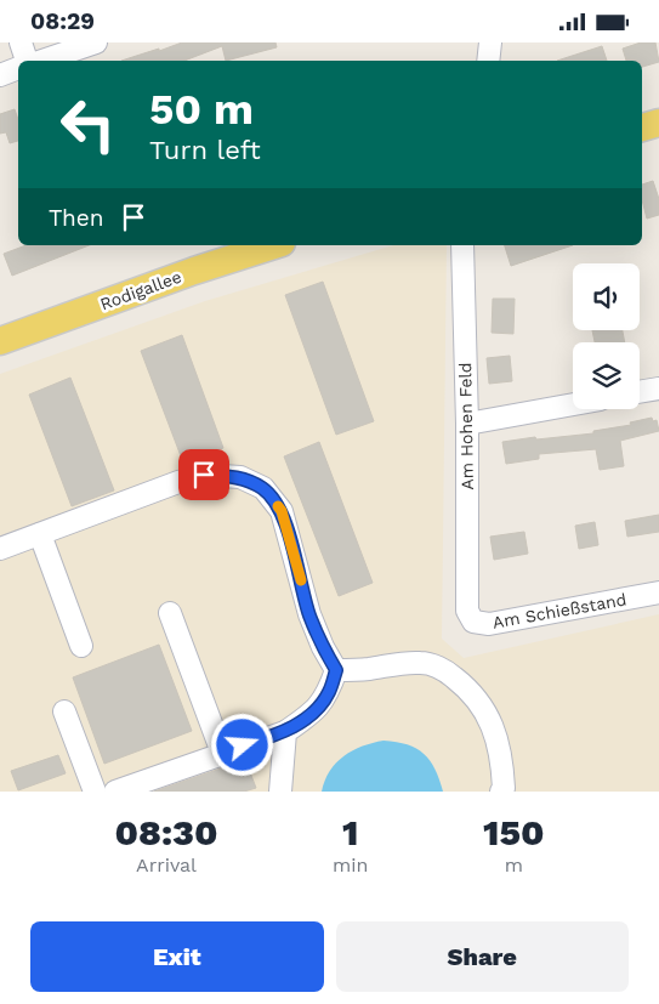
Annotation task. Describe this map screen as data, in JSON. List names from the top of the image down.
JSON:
{
  "streets": {
    "main road": ["Rodigallee"],
    "street": ["Am Hohen Feld", "Am Schießstand"]
  },
  "crossings": [
    ["Am Hohen Feld", "Am Schießstand"]
  ],
  "page": {
    "status": "08:29",
    "turn": ["50 m", "Turn left"],
    "then": "Then",
    "eta": [
      "08:30",
      "Arrival",
      "1",
      "min",
      "150",
      "m"
    ],
    "buttons": ["Exit", "Share"]
  }
}
